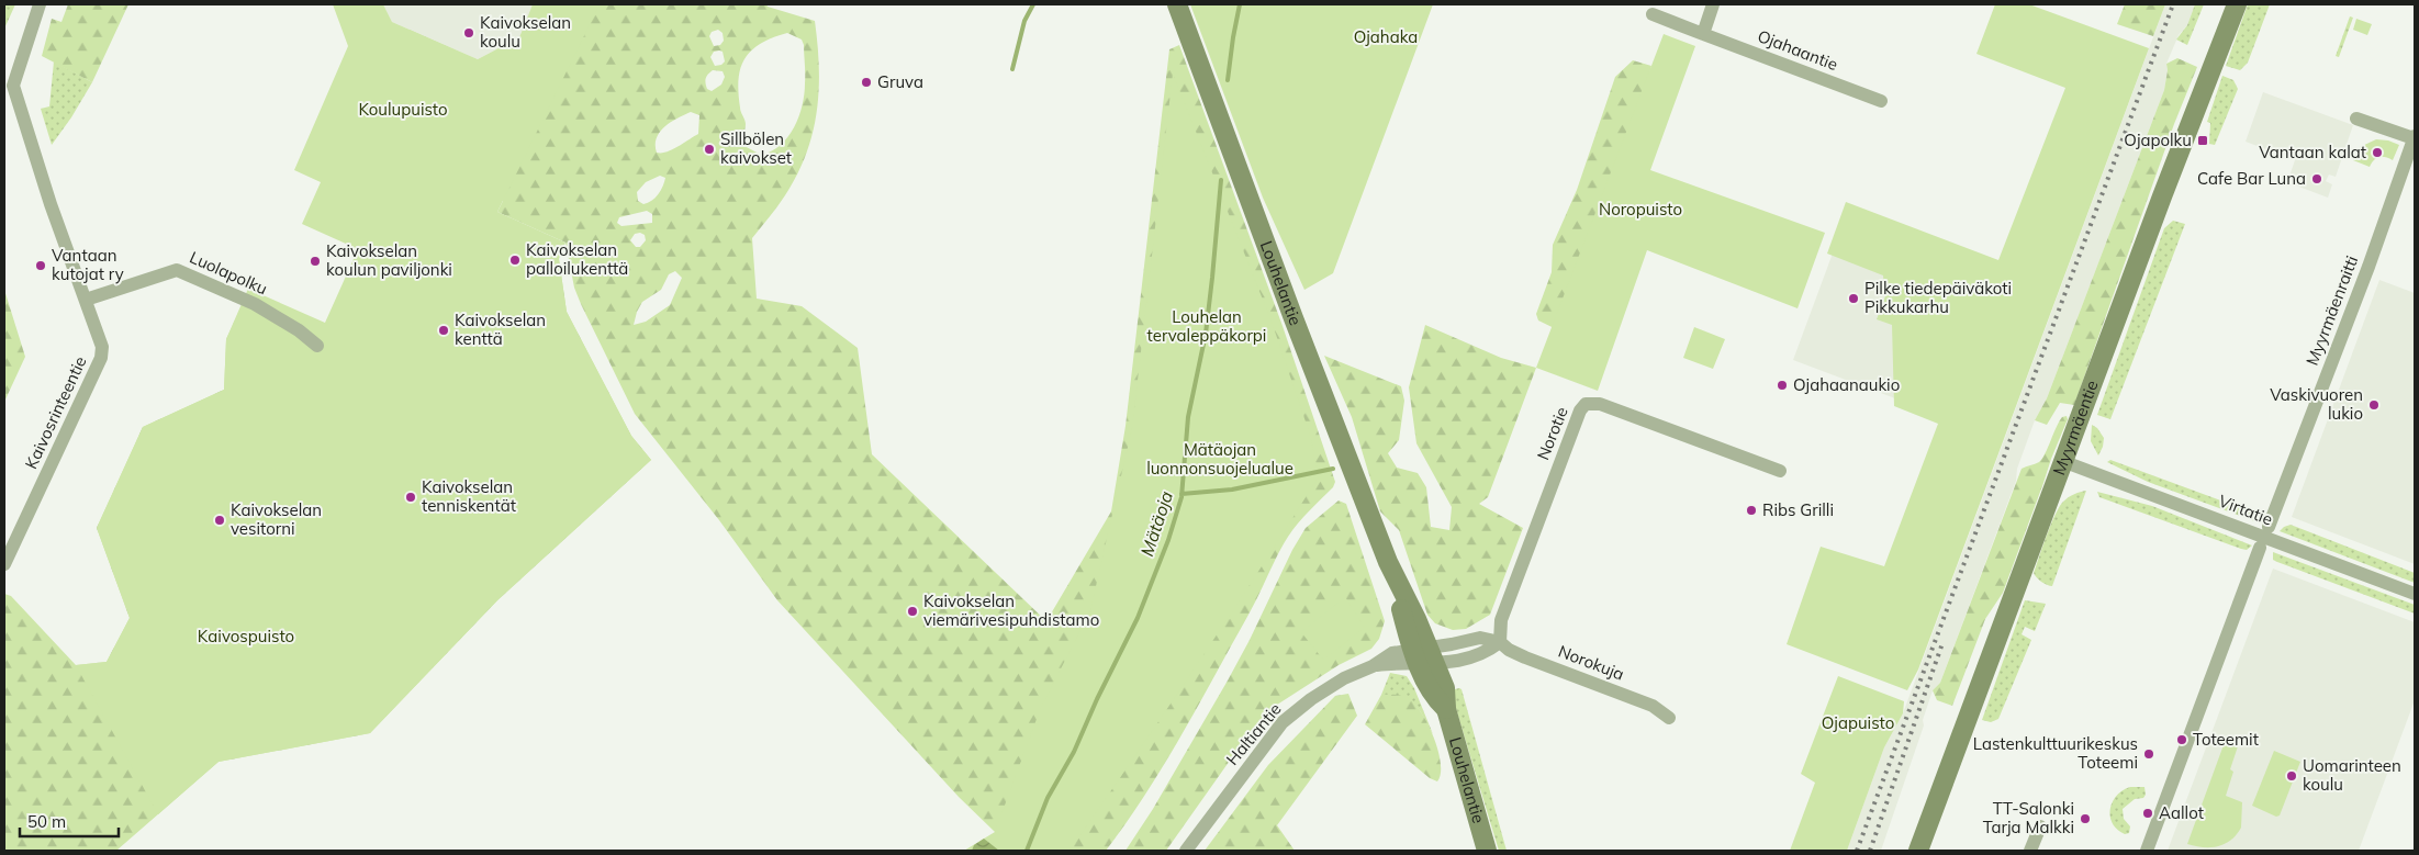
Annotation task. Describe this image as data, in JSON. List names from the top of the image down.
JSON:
{
  "streets": {
    "street": [
      "Ojahaantie",
      "Luolapolku",
      "Louhelantie",
      "Myyrmäenraitti",
      "Kaivosrinteentie",
      "Myyrmäentie",
      "Norotie",
      "Virtatie",
      "Norokuja",
      "Haltiantie"
    ]
  },
  "crossings": [
    ["Luolapolku", "Kaivosrinteentie"],
    ["Louhelantie", "Haltiantie"],
    ["Myyrmäentie", "Virtatie"],
    ["Norotie", "Norokuja"]
  ],
  "water": ["Mätäoja"],
  "parks": [
    "Ojahaka",
    "Koulupuisto",
    "Noropuisto",
    "Louhelan tervaleppäkorpi",
    "Mätäojan luonnonsuojelualue",
    "Kaivospuisto",
    "Ojapuisto"
  ],
  "places": {
    "other": [
      "Kaivokselan koulu",
      "Gruva",
      "Sillbölen kaivokset",
      "Vantaan kalat",
      "Cafe Bar Luna",
      "Kaivokselan palloilukenttä",
      "Kaivokselan koulun paviljonki",
      "Vantaan kutojat ry",
      "Pilke tiedepäiväkoti Pikkukarhu",
      "Kaivokselan kenttä",
      "Ojahaanaukio",
      "Vaskivuoren lukio",
      "Kaivokselan tenniskentät",
      "Ribs Grilli",
      "Kaivokselan vesitorni",
      "Kaivokselan viemärivesipuhdistamo",
      "Toteemit",
      "Lastenkulttuurikeskus Toteemi",
      "Uomarinteen koulu",
      "Aallot",
      "TT-Salonki Tarja Malkki"
    ],
    "transit": ["Ojapolku"]
  },
  "scale_bar": "50 m"
}
